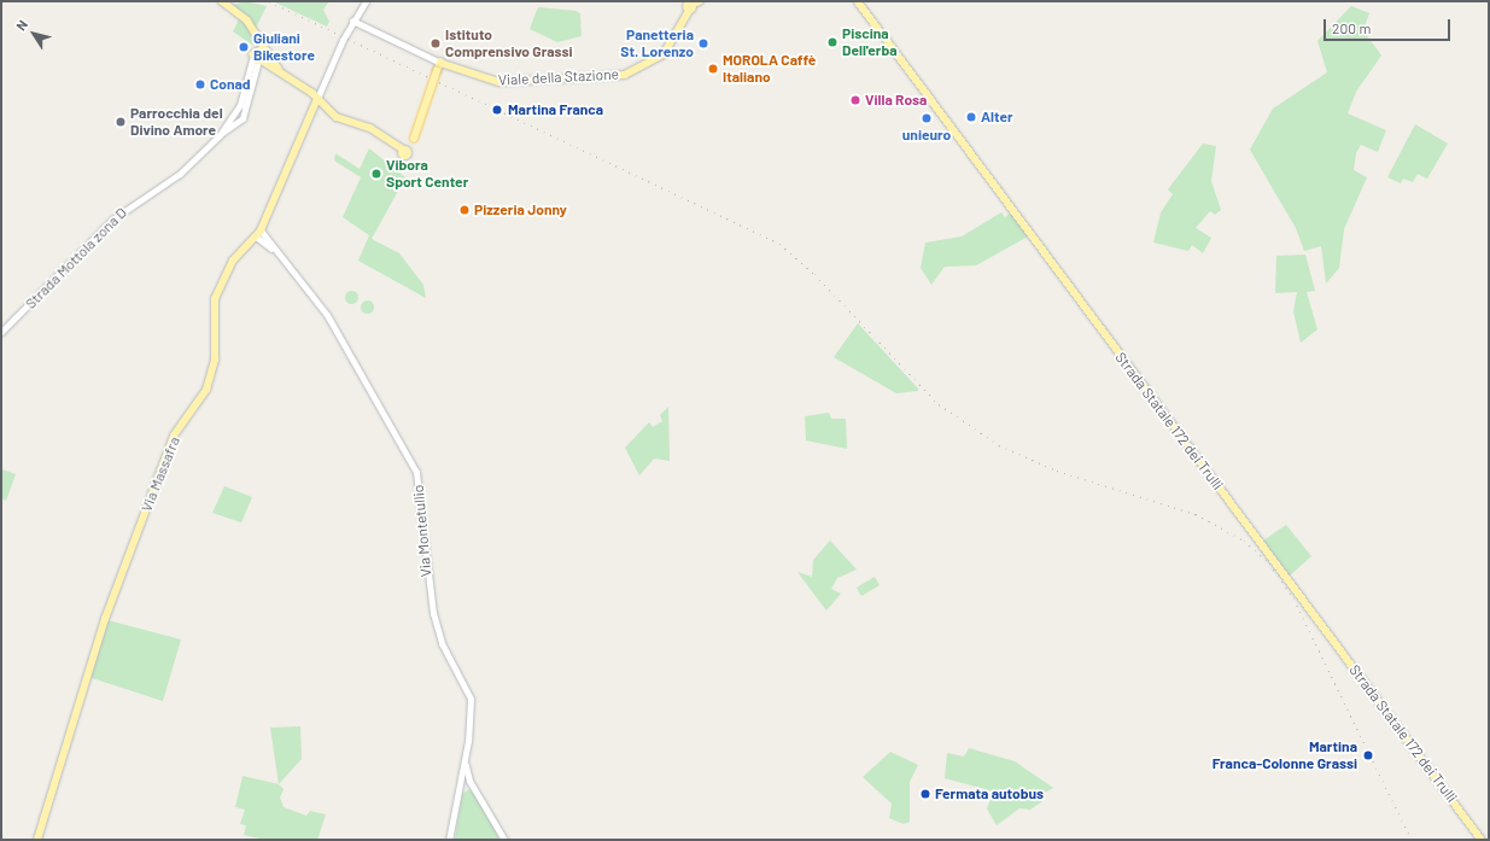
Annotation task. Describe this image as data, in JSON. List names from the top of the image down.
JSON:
{
  "streets": {
    "main road": ["Viale della Stazione", "Strada Statale 172 dei Trulli", "Via Massafra"],
    "street": ["Strada Mottola zona D", "Via Montetullio"]
  },
  "crossings": [
    ["Viale della Stazione", "Via Massafra"],
    ["Via Massafra", "Via Montetullio"]
  ],
  "places": [
    "Piscina Dell'erba",
    "Istituto Comprensivo Grassi",
    "Panetteria St. Lorenzo",
    "Giuliani Bikestore",
    "MOROLA Caffè Italiano",
    "Conad",
    "Villa Rosa",
    "Martina Franca",
    "Alter",
    "unieuro",
    "Parrocchia del Divino Amore",
    "Vibora Sport Center",
    "Pizzeria Jonny",
    "Martina Franca-Colonne Grassi",
    "Fermata autobus"
  ],
  "scale_bar": "200 m",
  "north": "top left"
}
